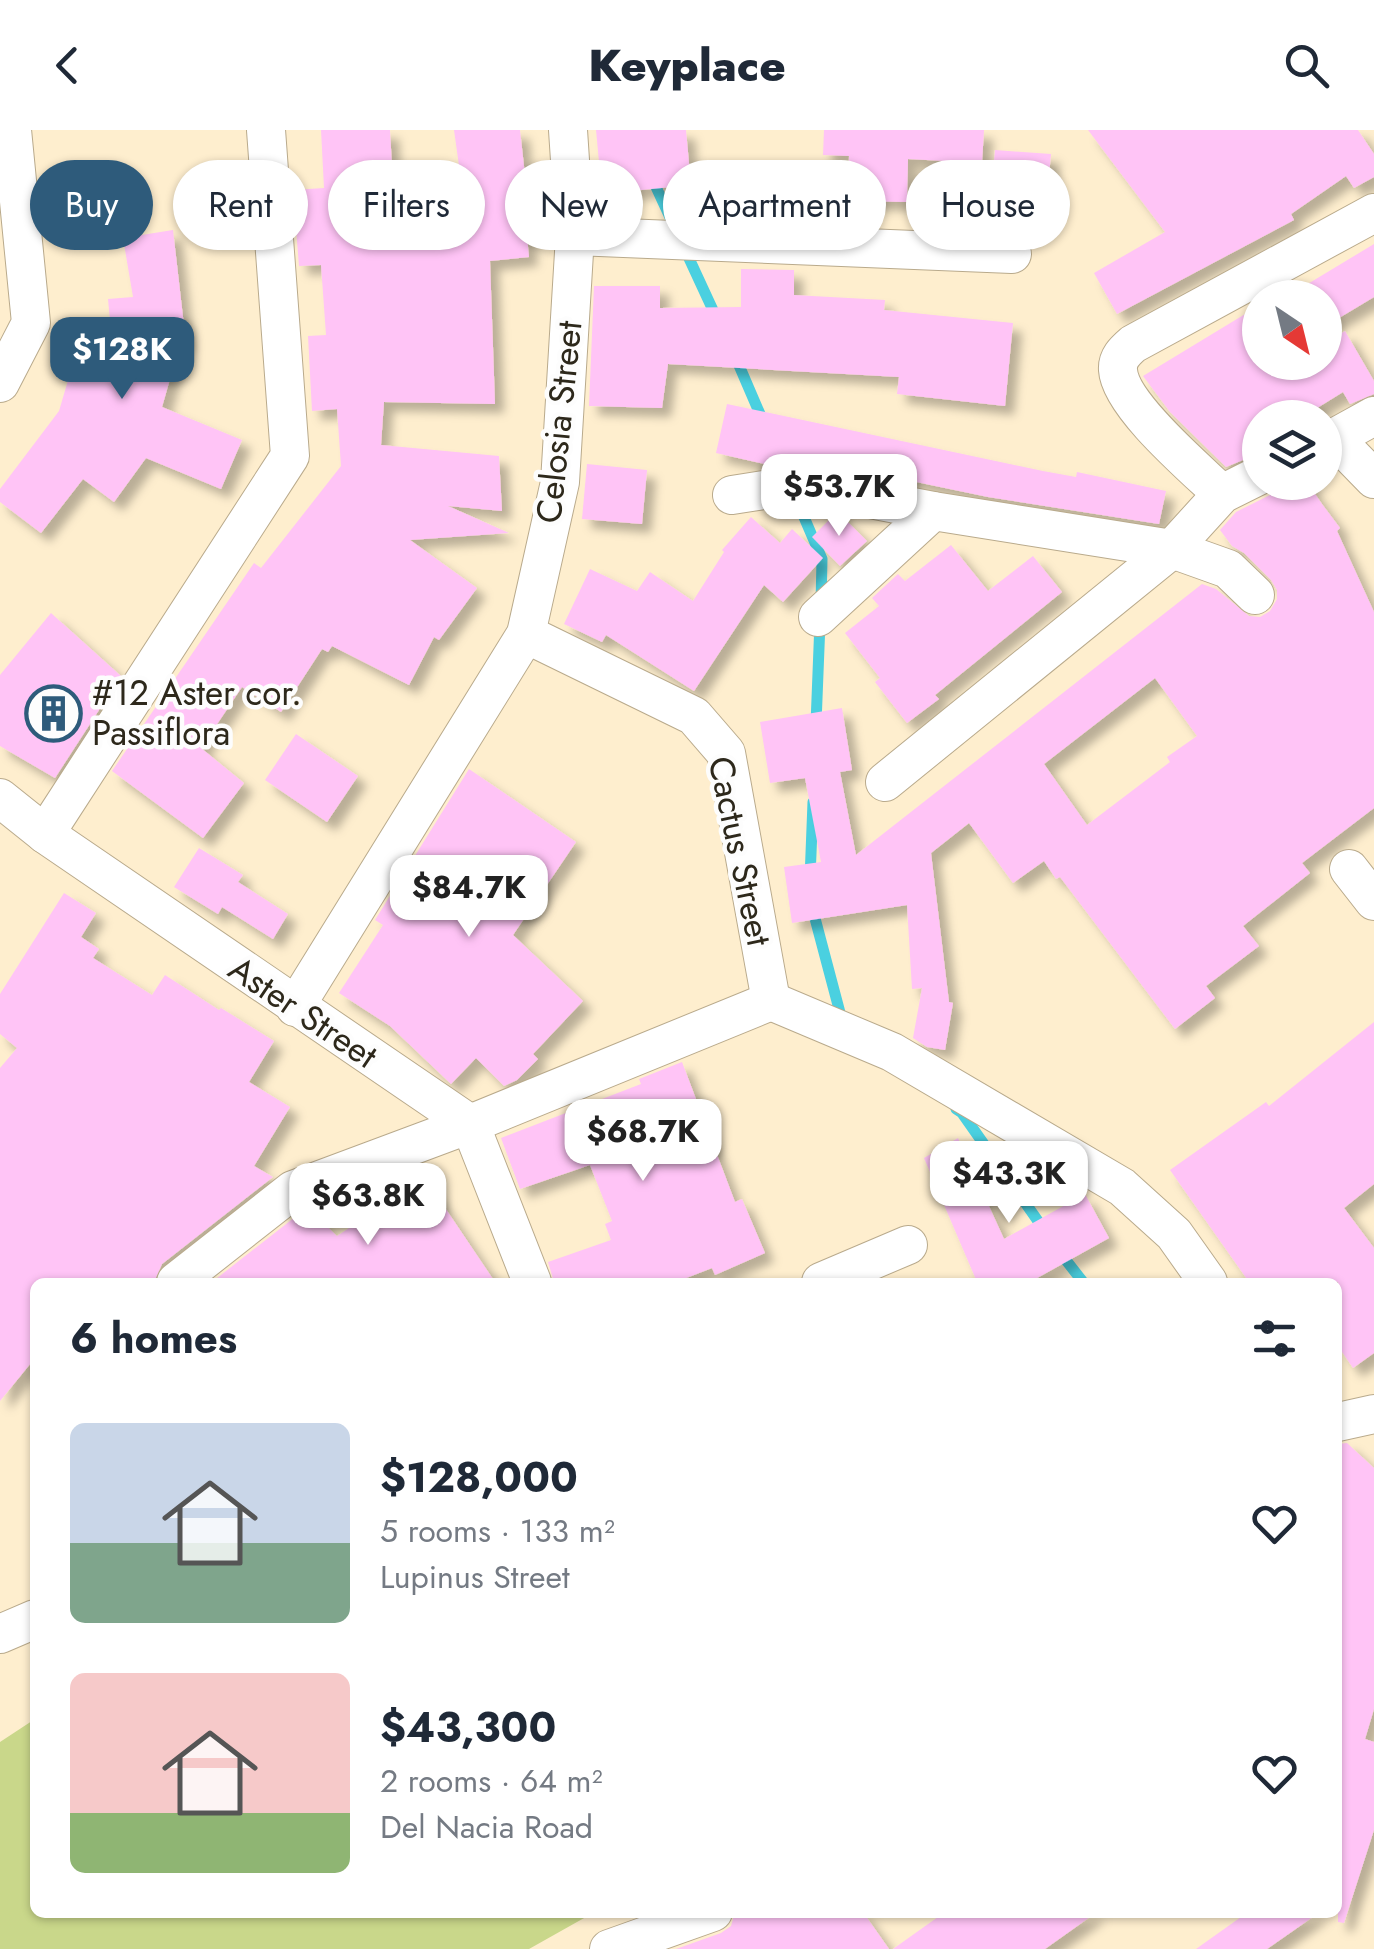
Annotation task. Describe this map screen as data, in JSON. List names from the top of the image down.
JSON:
{
  "streets": {
    "street": ["Celosia Street", "Cactus Street", "Aster Street"]
  },
  "crossings": [
    ["Celosia Street", "Cactus Street"],
    ["Celosia Street", "Aster Street"]
  ],
  "places": {
    "building": ["#12 Aster cor. Passiflora"]
  },
  "north": "bottom right",
  "page": {
    "header": "Keyplace",
    "chip": [
      "Buy",
      "Rent",
      "Filters",
      "New",
      "Apartment",
      "House"
    ],
    "price": [
      "$128K",
      "$53.7K",
      "$84.7K",
      "$68.7K",
      "$43.3K",
      "$63.8K"
    ],
    "heading": "6 homes",
    "list": [
      {
        "name": "$128,000",
        "note": "5 rooms · 133 m² · Lupinus Street"
      },
      {
        "name": "$43,300",
        "note": "2 rooms · 64 m² · Del Nacia Road"
      }
    ]
  }
}
